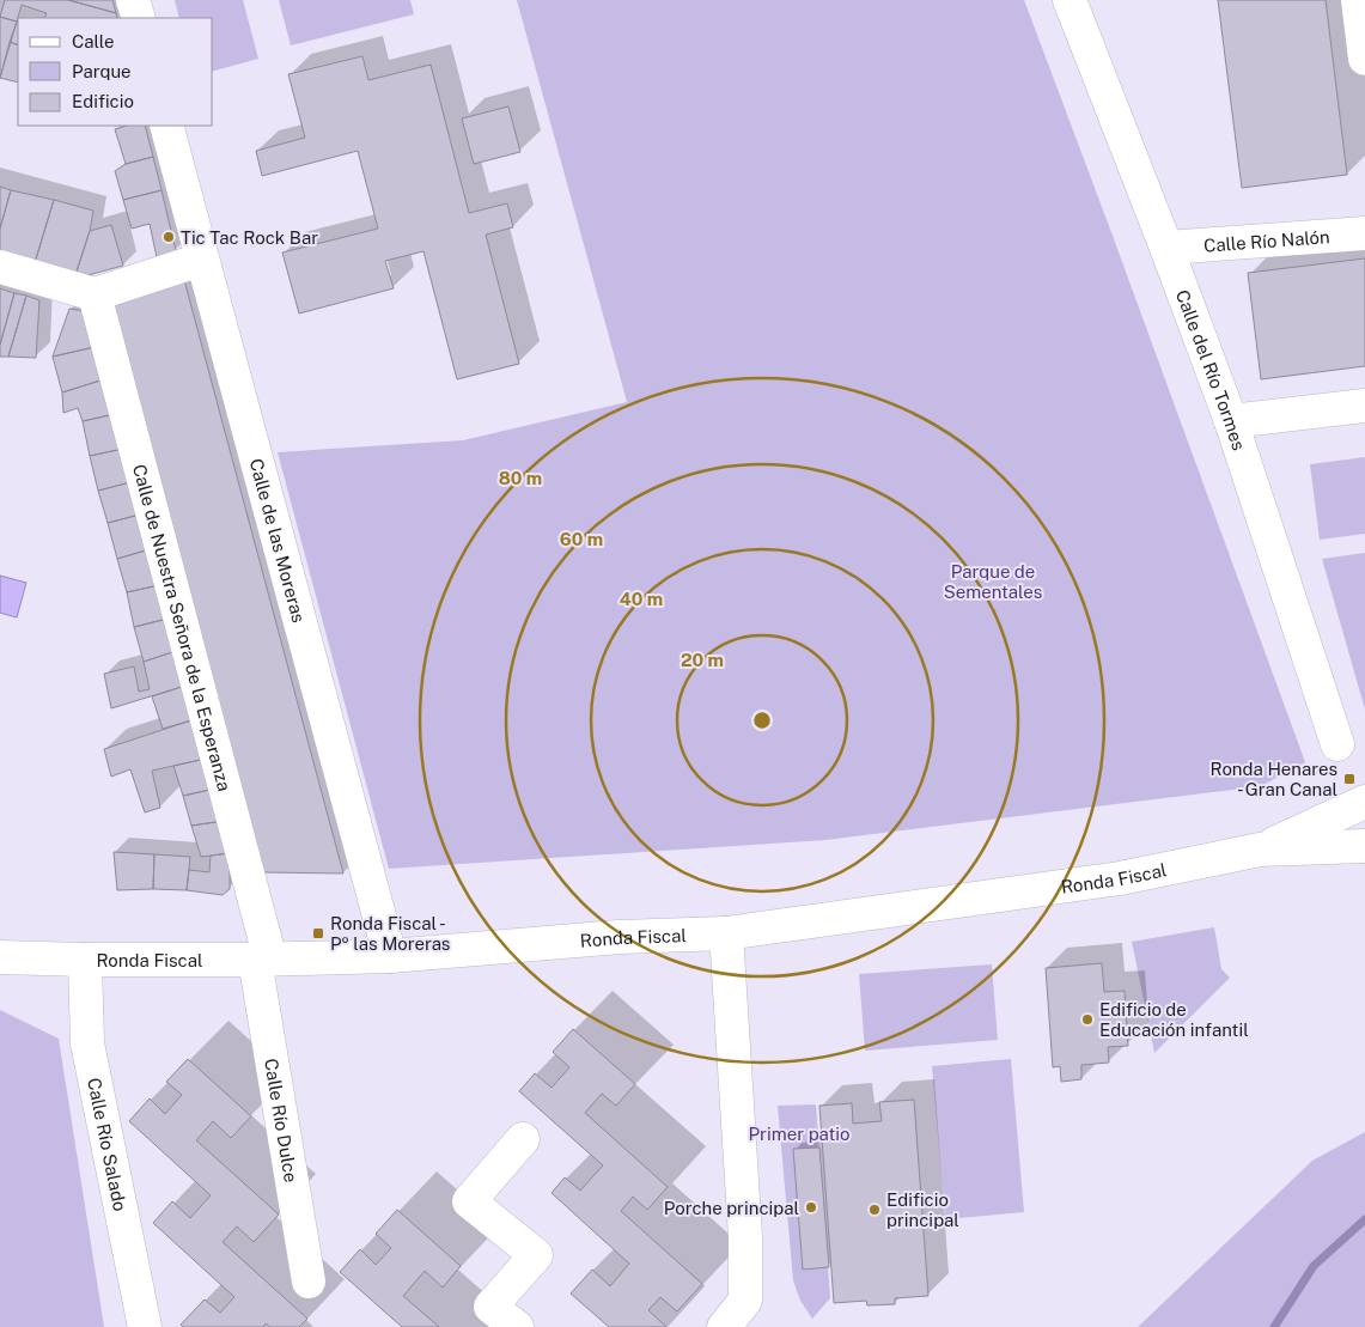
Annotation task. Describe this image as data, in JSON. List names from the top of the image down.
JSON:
{
  "streets": {
    "street": [
      "Calle Río Nalón",
      "Calle del Río Tormes",
      "Calle de las Moreras",
      "Calle de Nuestra Señora de la Esperanza",
      "Ronda Fiscal",
      "Calle Río Dulce",
      "Calle Río Salado"
    ]
  },
  "crossings": [
    ["Calle Río Nalón", "Calle del Río Tormes"],
    ["Calle de las Moreras", "Ronda Fiscal"],
    ["Calle de Nuestra Señora de la Esperanza", "Ronda Fiscal"],
    ["Calle de Nuestra Señora de la Esperanza", "Calle Río Dulce"],
    ["Ronda Fiscal", "Calle Río Dulce"],
    ["Ronda Fiscal", "Calle Río Salado"]
  ],
  "parks": ["Parque de Sementales", "Primer patio"],
  "places": {
    "other": [
      "Tic Tac Rock Bar",
      "Edificio de Educación infantil",
      "Porche principal",
      "Edificio principal"
    ],
    "transit": ["Ronda Henares - Gran Canal", "Ronda Fiscal - Pº las Moreras"]
  },
  "legend": ["Calle", "Parque", "Edificio"],
  "rings": [
    "80 m",
    "60 m",
    "40 m",
    "20 m"
  ]
}
